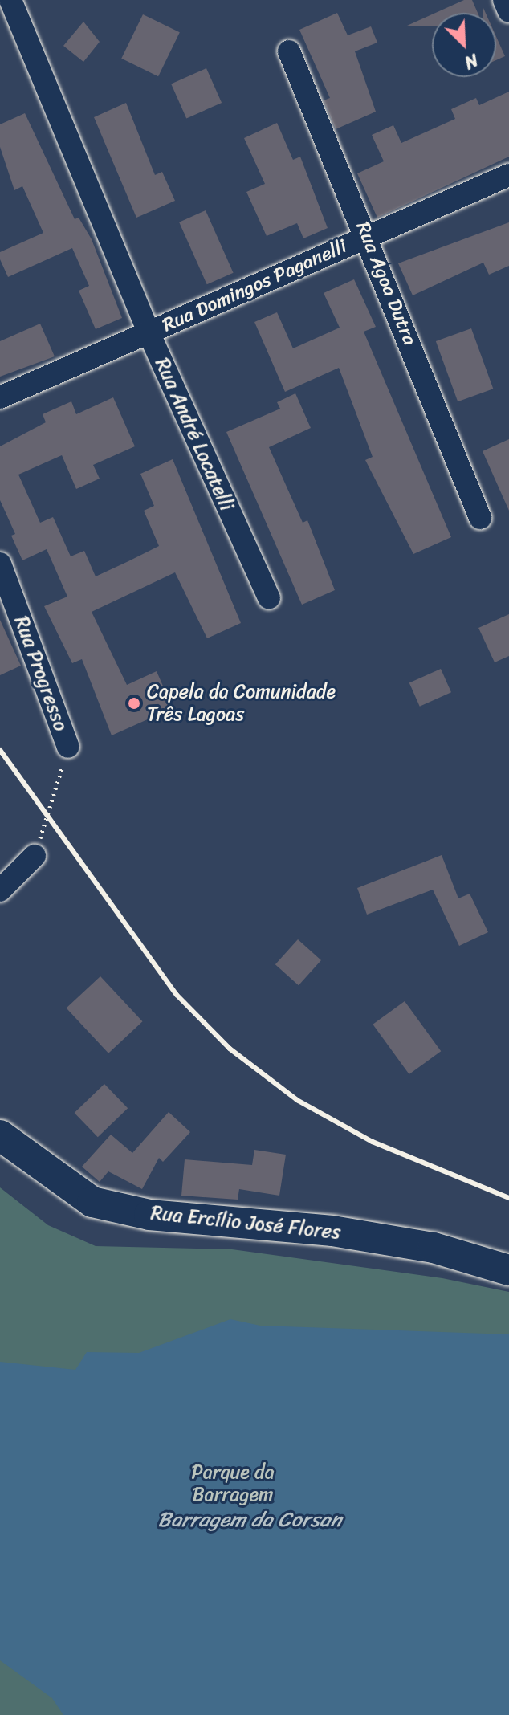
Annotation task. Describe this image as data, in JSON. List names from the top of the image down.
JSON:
{
  "streets": {
    "street": [
      "Rua Agoa Dutra",
      "Rua Domingos Paganelli",
      "Rua André Locatelli",
      "Rua Progresso",
      "Rua Ercílio José Flores"
    ]
  },
  "crossings": [
    ["Rua Agoa Dutra", "Rua Domingos Paganelli"],
    ["Rua Domingos Paganelli", "Rua André Locatelli"]
  ],
  "water": ["Barragem da Corsan"],
  "parks": ["Parque da Barragem"],
  "places": ["Capela da Comunidade Três Lagoas"],
  "north": "bottom right"
}
